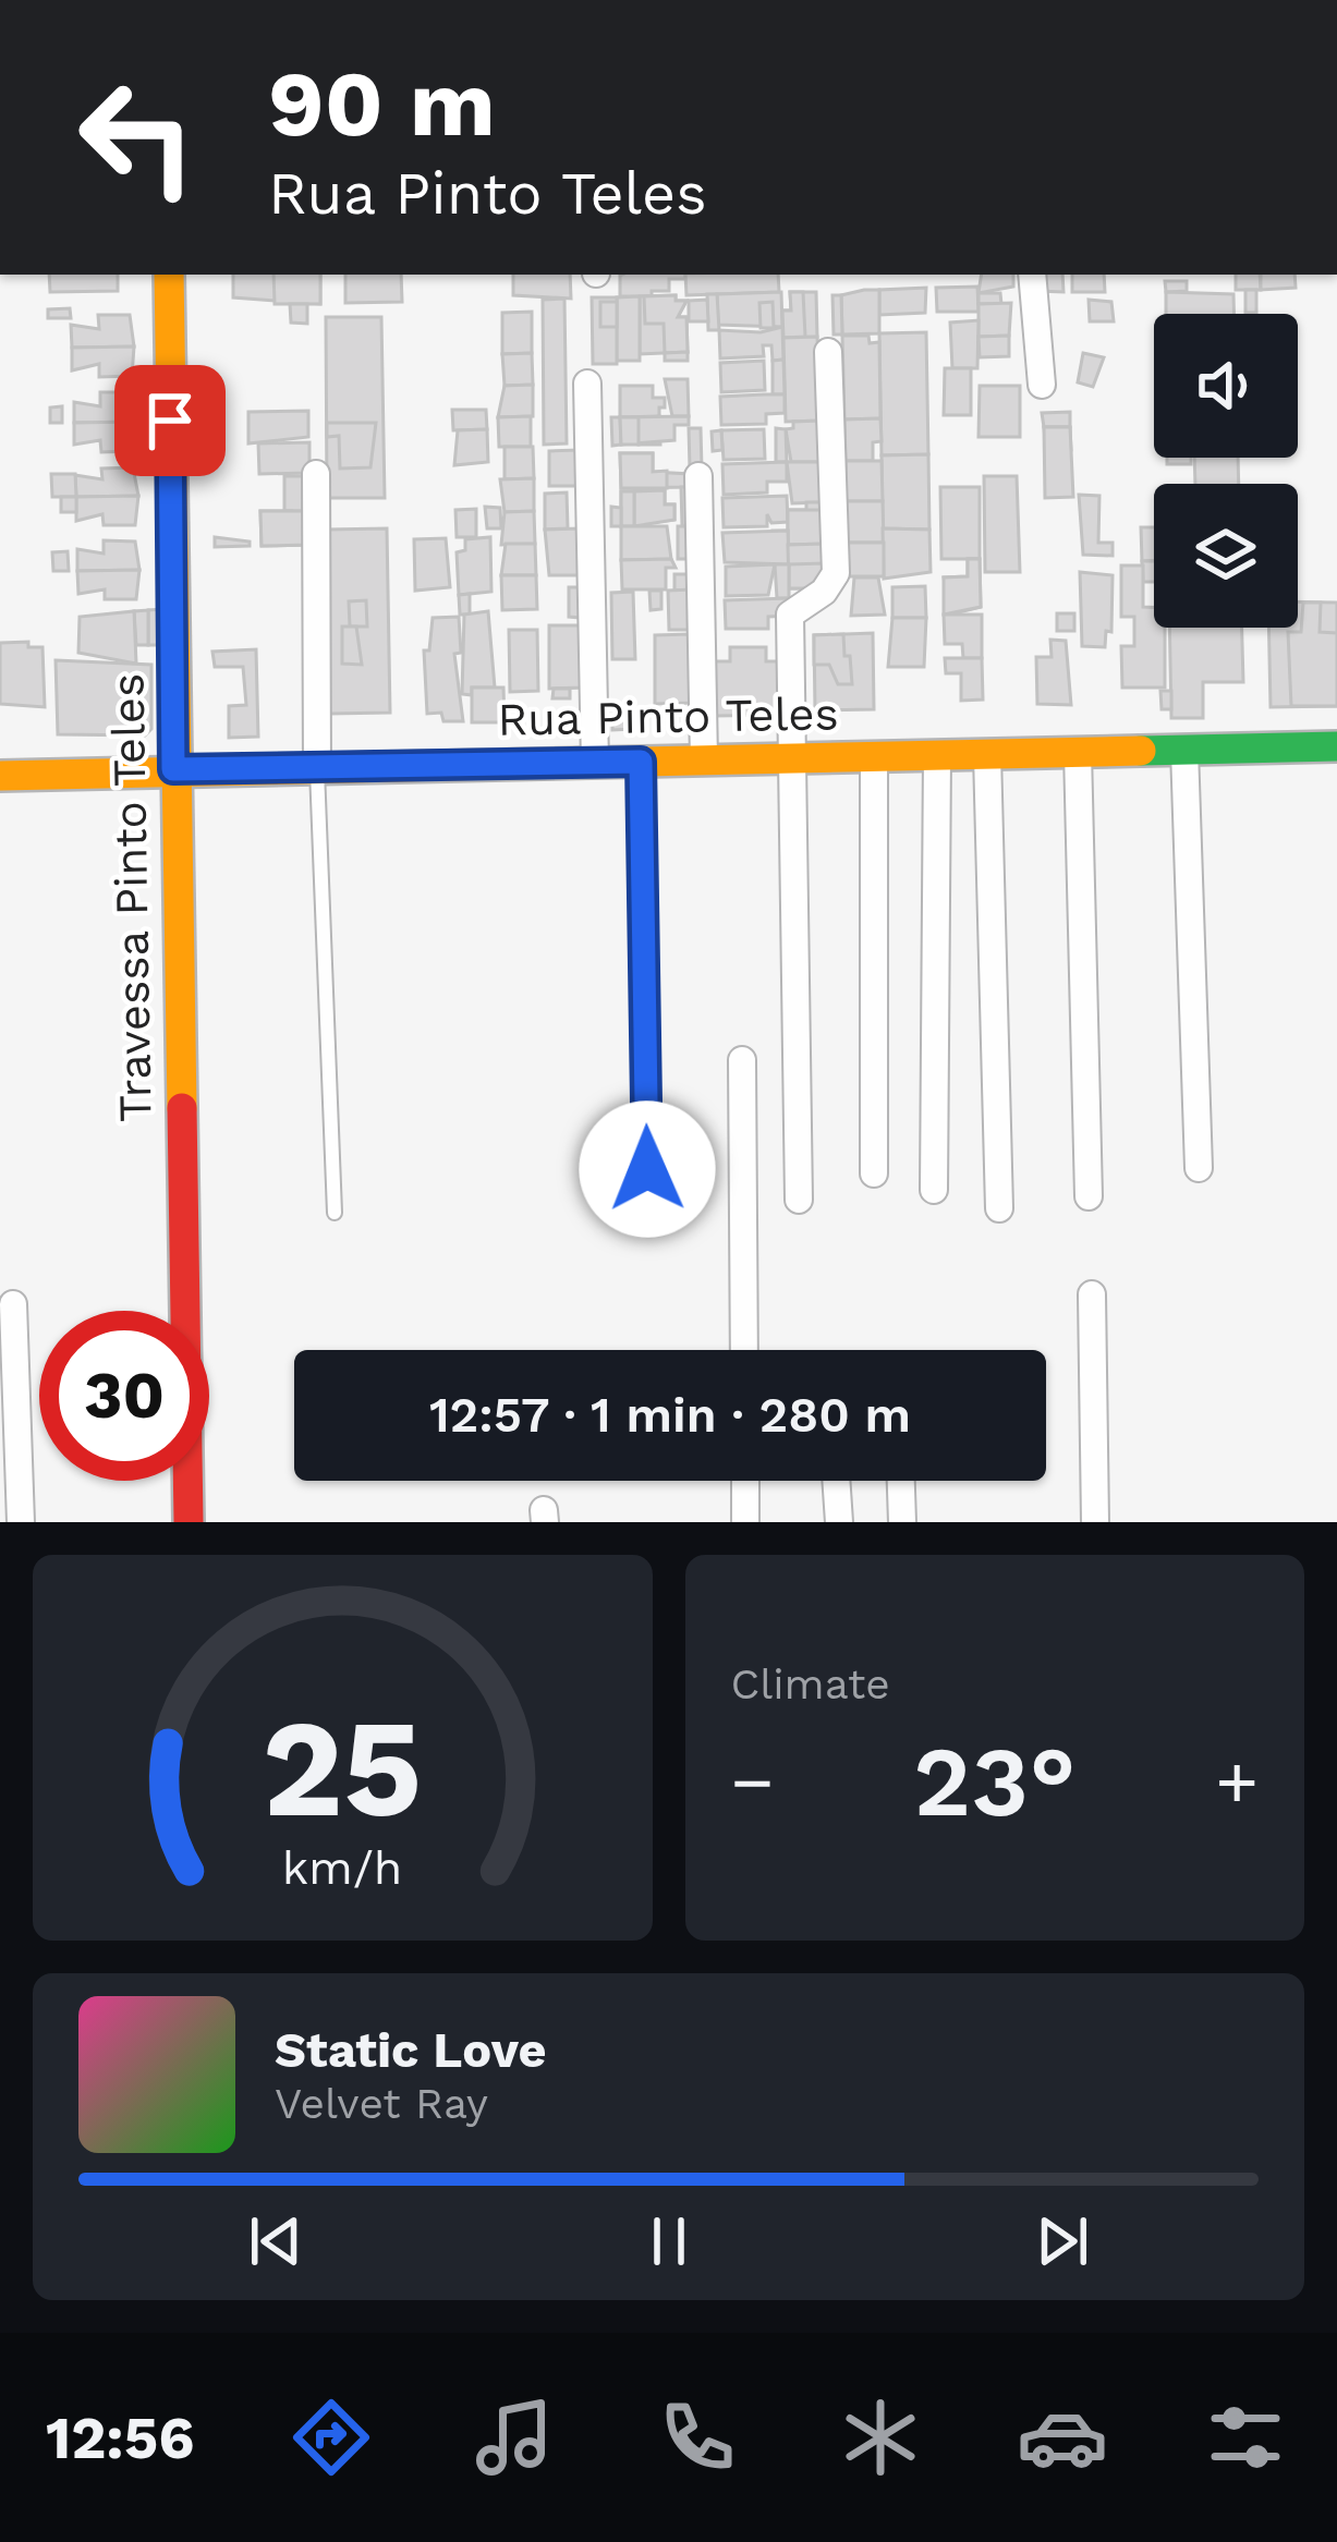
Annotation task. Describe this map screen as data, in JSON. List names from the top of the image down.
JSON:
{
  "streets": {
    "street": ["Rua Pinto Teles", "Travessa Pinto Teles"]
  },
  "crossings": [
    ["Rua Pinto Teles", "Travessa Pinto Teles"]
  ],
  "page": {
    "turn": ["90 m", "Rua Pinto Teles"],
    "limit": "30",
    "trip": "12:57 · 1 min · 280 m",
    "tile": "Climate",
    "heat": ["−", "23°", "+"],
    "song": ["Static Love", "Velvet Ray"],
    "tabs": "12:56",
    "gauge": ["25", "km/h"]
  }
}
